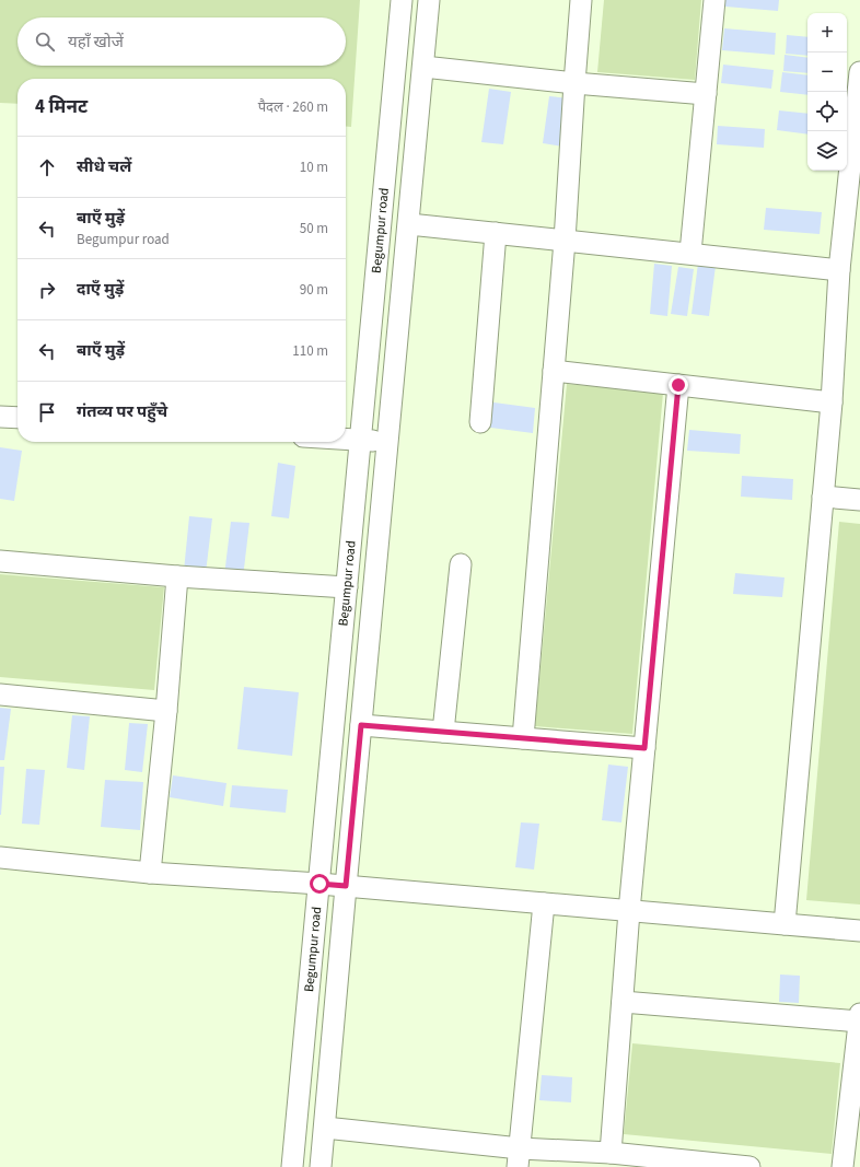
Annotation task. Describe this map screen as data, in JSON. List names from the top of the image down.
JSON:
{
  "streets": {
    "street": ["Begumpur road"]
  },
  "page": {
    "map_buttons": ["+", "−"],
    "search": "यहाँ खोजें",
    "heading": ["4 मिनट", "पैदल · 260 m"],
    "list": [
      ["सीधे चलें", "10 m"],
      ["बाएँ मुड़ें", "Begumpur road", "50 m"],
      ["दाएँ मुड़ें", "90 m"],
      ["बाएँ मुड़ें", "110 m"],
      "गंतव्य पर पहुँचे"
    ]
  }
}
